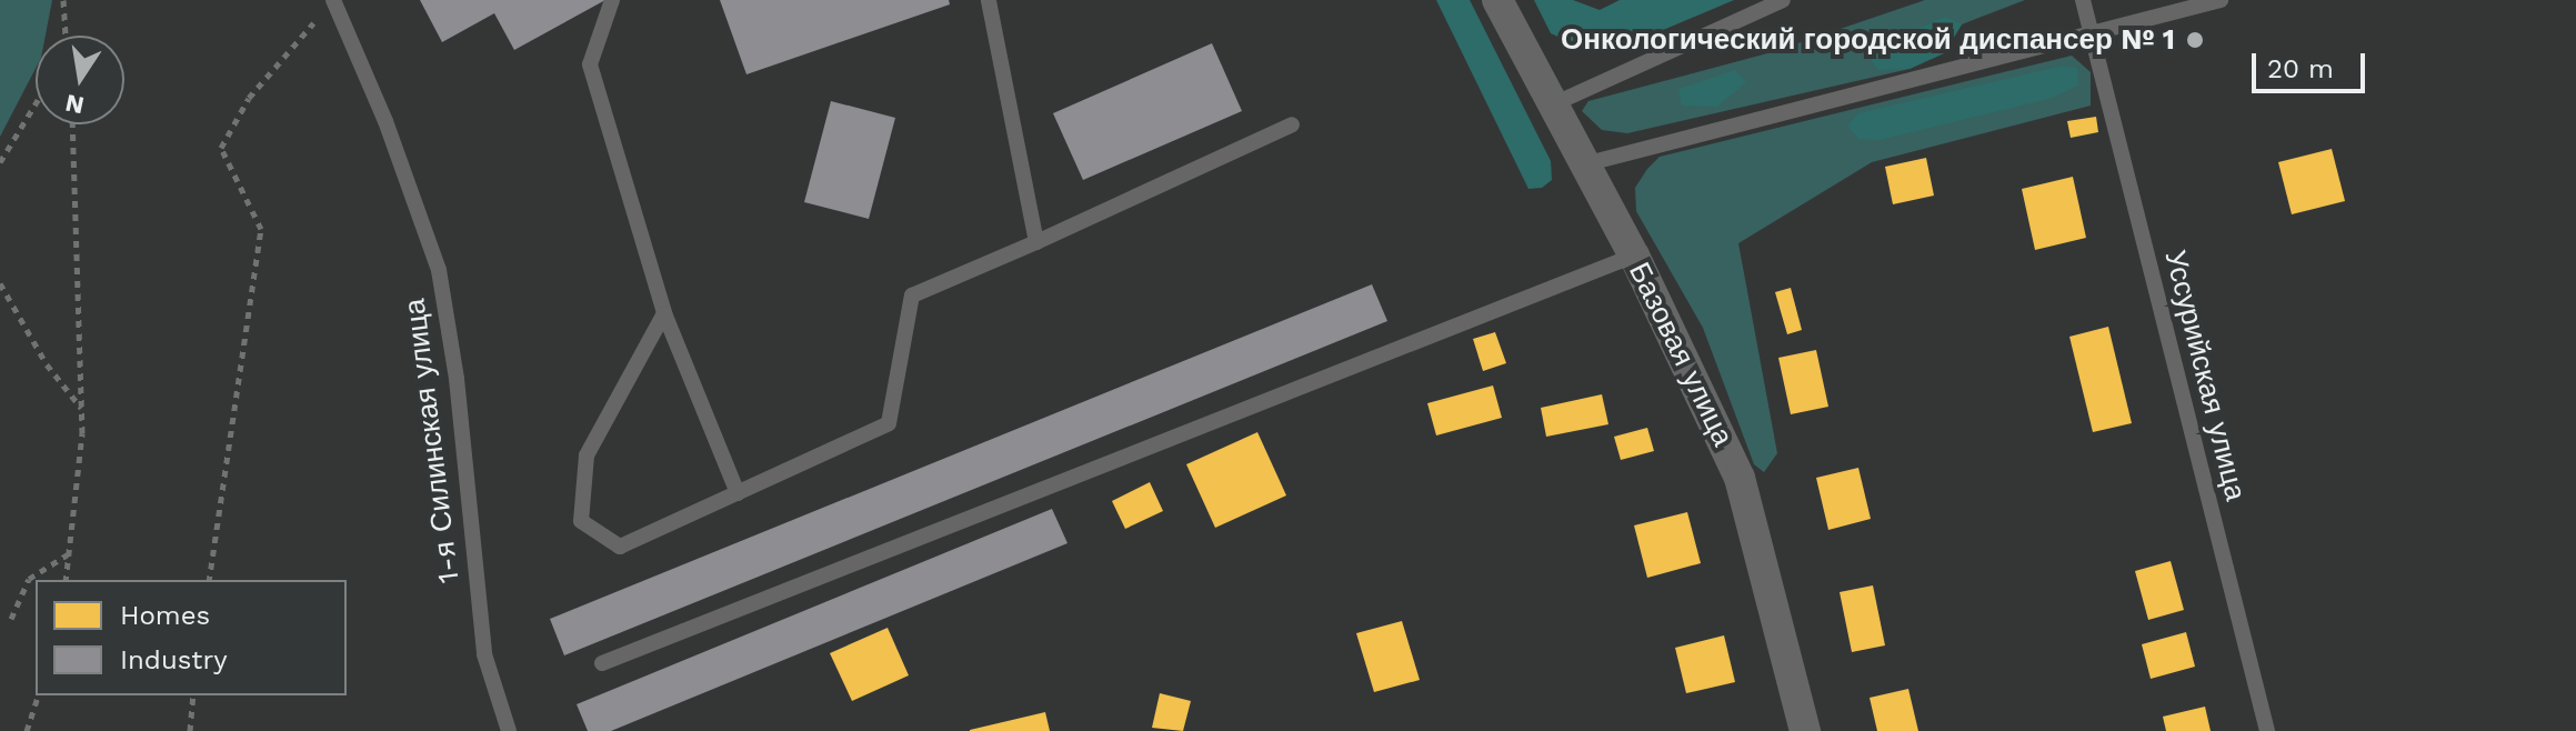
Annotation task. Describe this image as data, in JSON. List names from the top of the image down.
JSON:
{
  "streets": {
    "street": ["Базовая улица"],
    "lane": ["Уссурийская улица", "1-я Силинская улица"]
  },
  "places": ["Онкологический городской диспансер № 1"],
  "legend": ["Homes", "Industry"],
  "scale_bar": "20 m",
  "north": "bottom"
}
